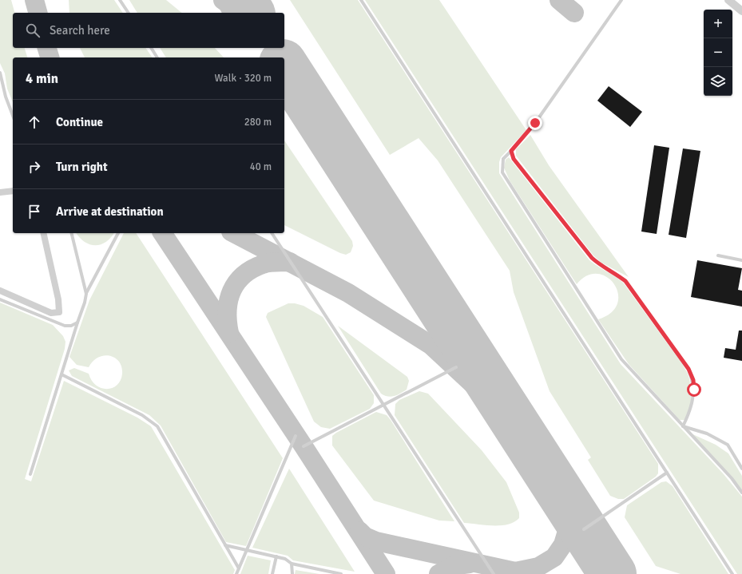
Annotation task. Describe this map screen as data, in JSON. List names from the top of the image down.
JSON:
{
  "page": {
    "map_buttons": ["+", "−"],
    "search": "Search here",
    "heading": ["4 min", "Walk · 320 m"],
    "list": [
      ["Continue", "280 m"],
      ["Turn right", "40 m"],
      "Arrive at destination"
    ]
  }
}
